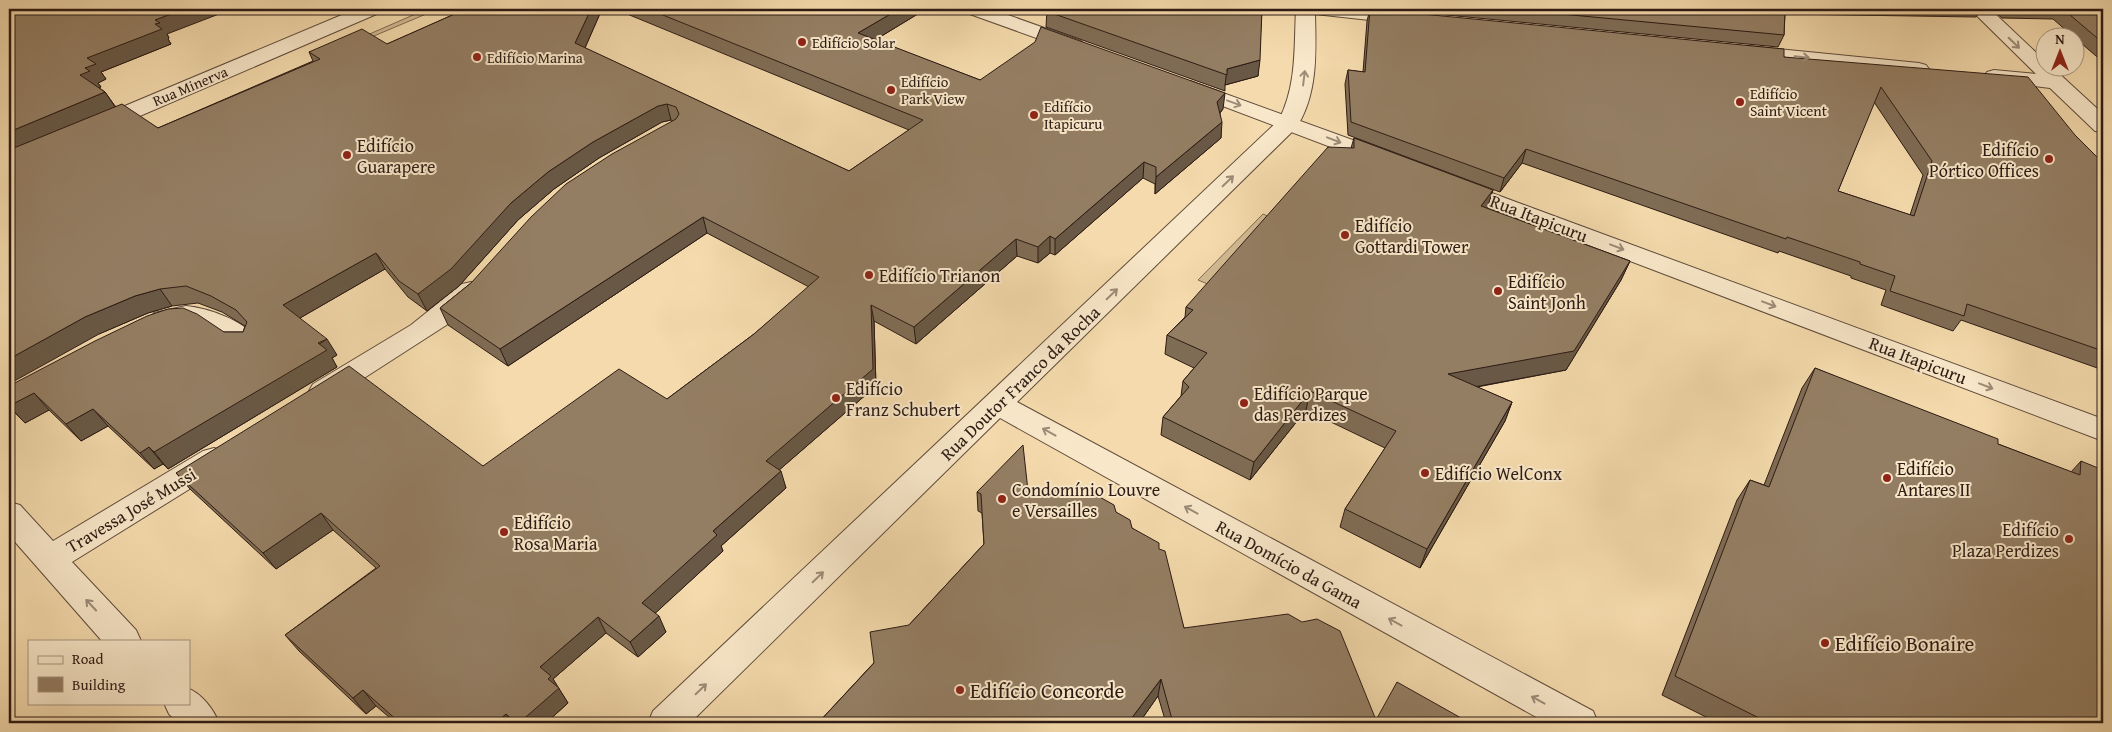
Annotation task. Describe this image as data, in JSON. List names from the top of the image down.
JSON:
{
  "streets": {
    "street": [
      "Rua Minerva",
      "Rua Itapicuru",
      "Rua Doutor Franco da Rocha",
      "Travessa José Mussi",
      "Rua Domício da Gama"
    ]
  },
  "crossings": [
    ["Rua Itapicuru", "Rua Doutor Franco da Rocha"],
    ["Rua Doutor Franco da Rocha", "Rua Domício da Gama"]
  ],
  "one_way": ["Rua Itapicuru", "Rua Doutor Franco da Rocha", "Rua Domício da Gama"],
  "places": [
    "Edifício Solar",
    "Edifício Marina",
    "Edifício Park View",
    "Edifício Saint Vicent",
    "Edifício Itapicuru",
    "Edifício Guarapere",
    "Edifício Pórtico Offices",
    "Edifício Gottardi Tower",
    "Edifício Trianon",
    "Edifício Saint Jonh",
    "Edifício Franz Schubert",
    "Edifício Parque das Perdizes",
    "Edifício WelConx",
    "Edifício Antares II",
    "Condomínio Louvre e Versailles",
    "Edifício Rosa Maria",
    "Edifício Plaza Perdizes",
    "Edifício Bonaire",
    "Edifício Concorde"
  ],
  "legend": ["Road", "Building"],
  "north": "top"
}
